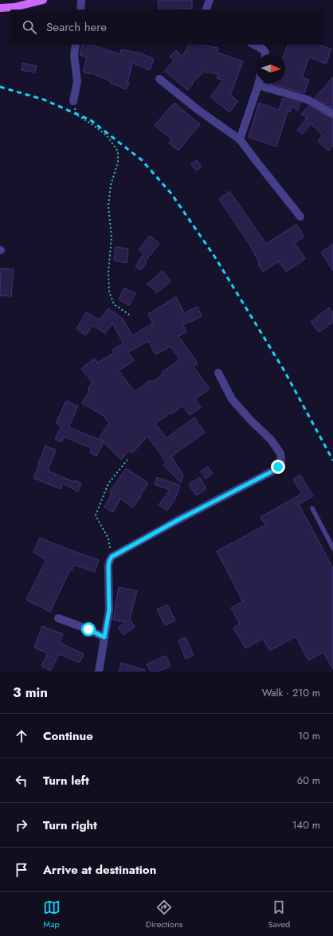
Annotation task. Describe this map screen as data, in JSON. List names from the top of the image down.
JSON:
{
  "north": "right",
  "page": {
    "search": "Search here",
    "heading": ["3 min", "Walk · 210 m"],
    "list": [
      ["Continue", "10 m"],
      ["Turn left", "60 m"],
      ["Turn right", "140 m"],
      "Arrive at destination"
    ],
    "nav": ["Map", "Directions", "Saved"]
  }
}
